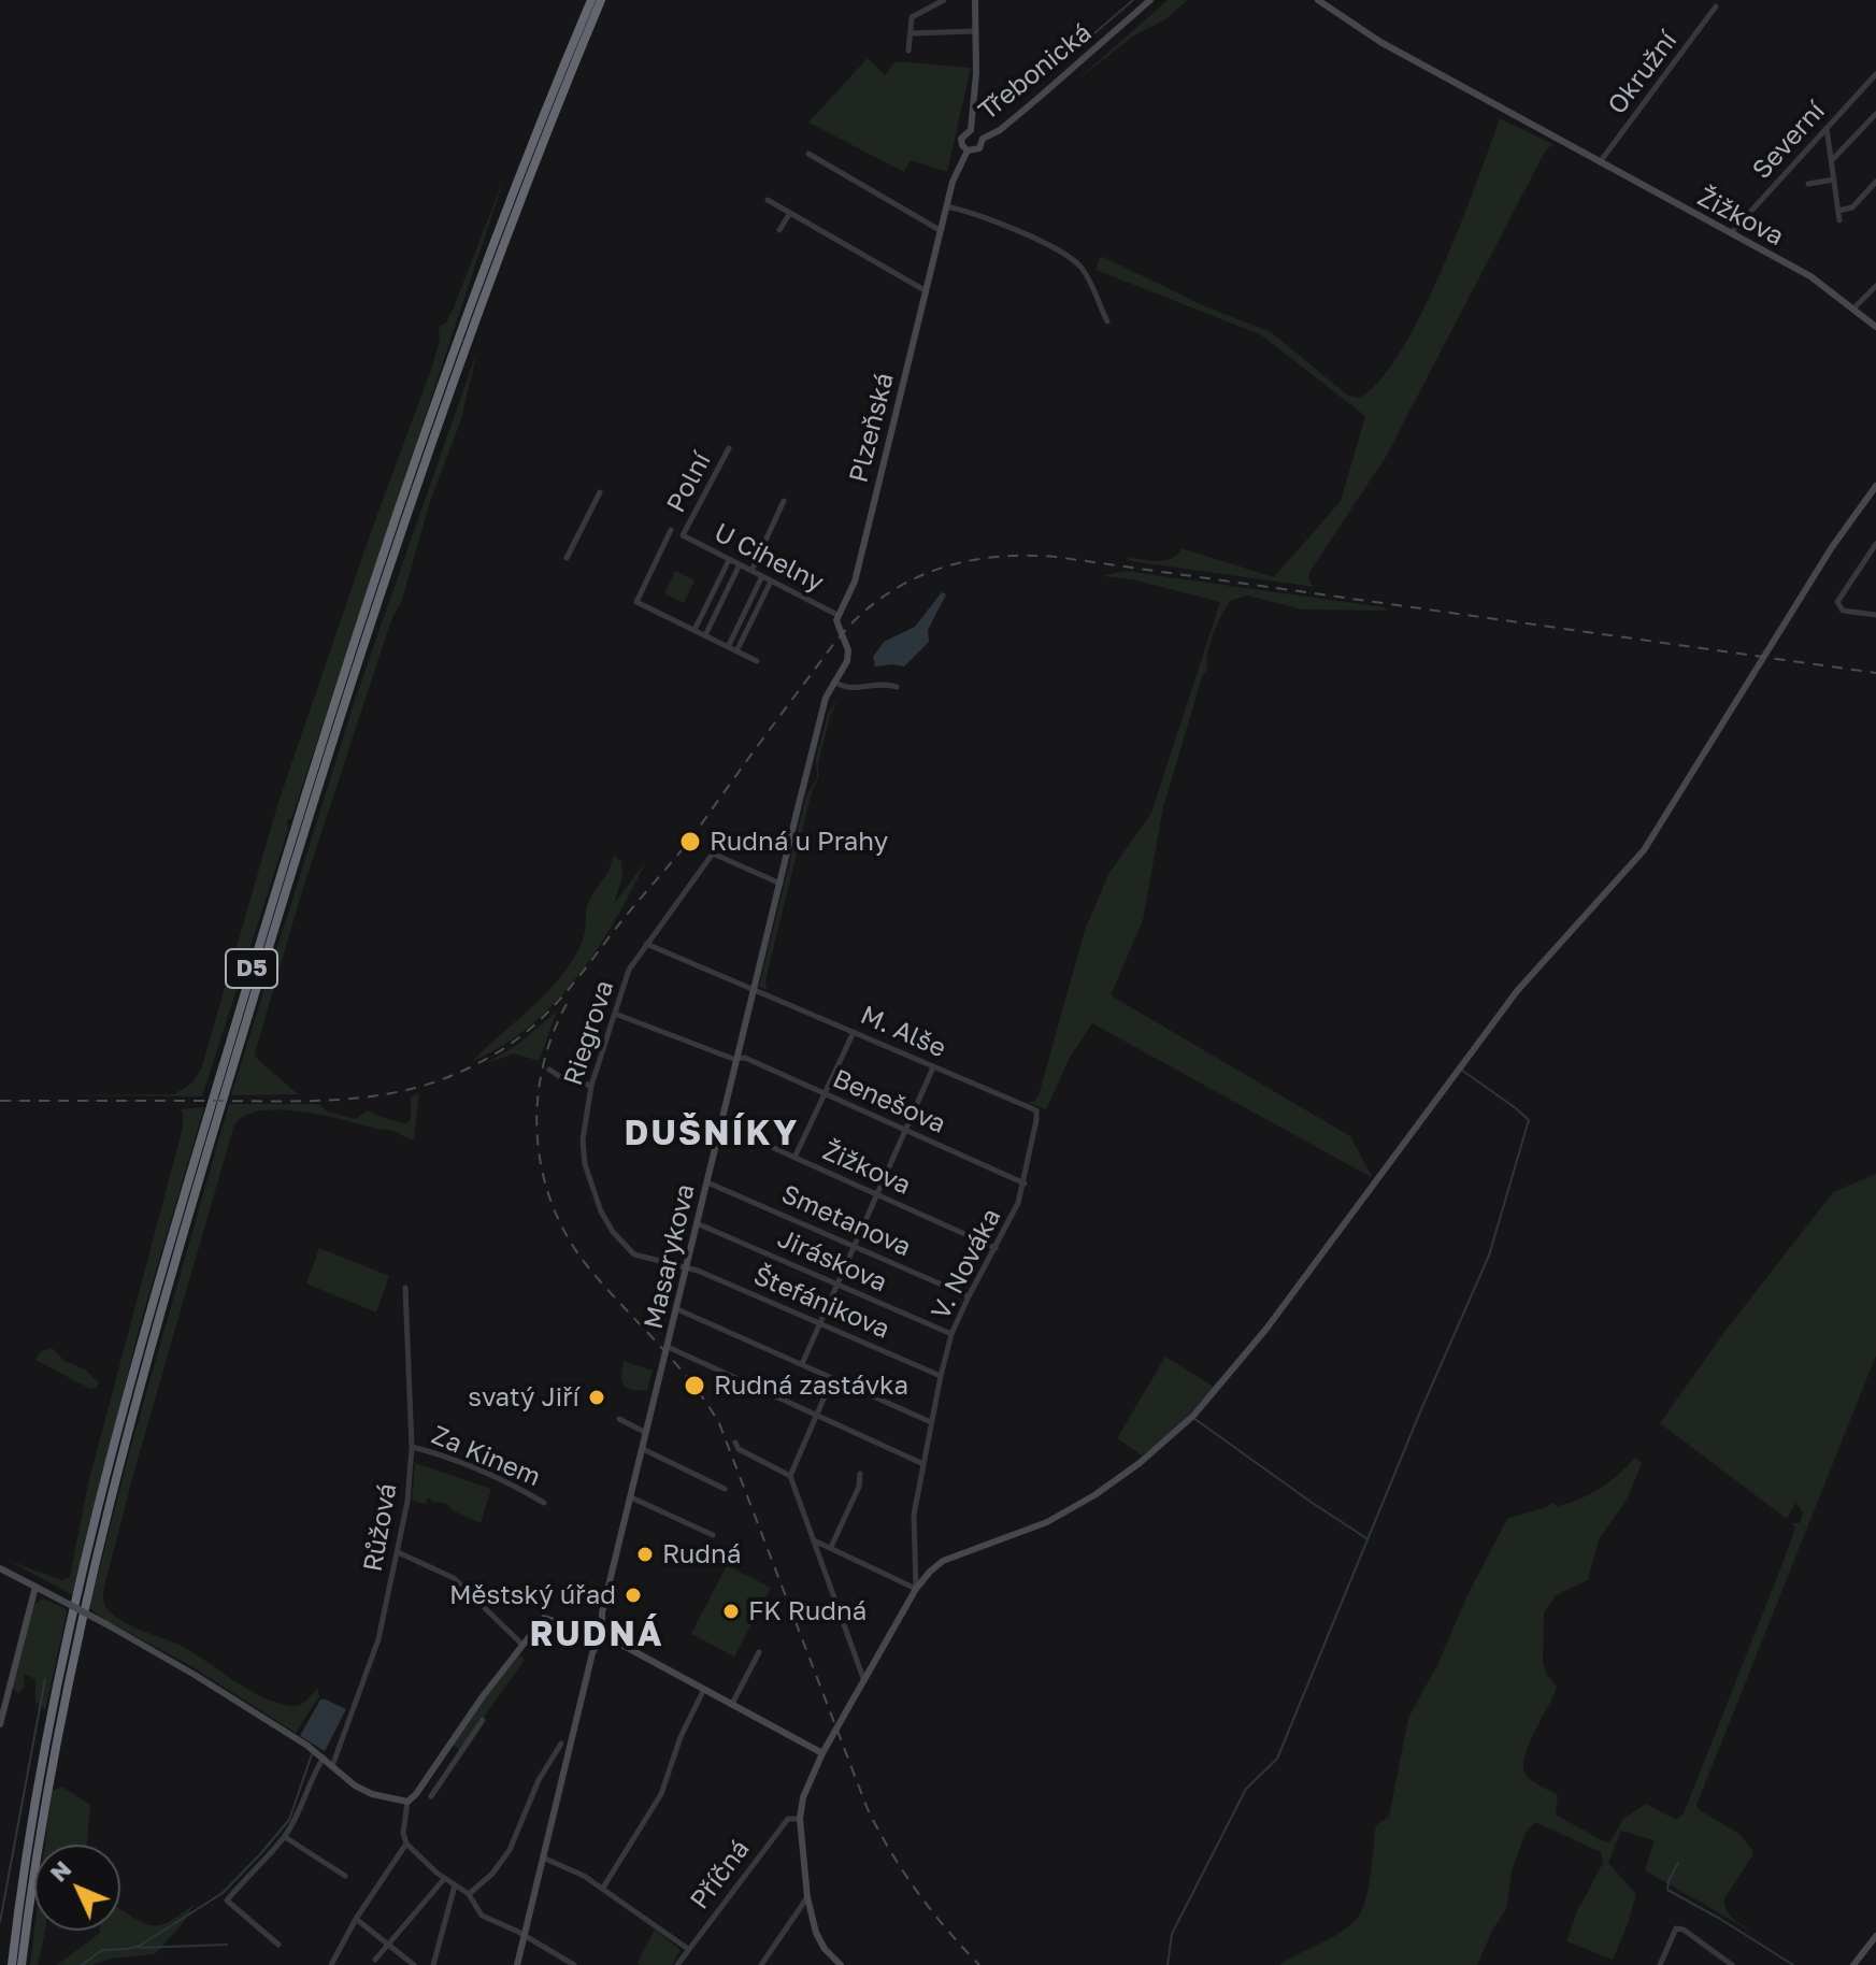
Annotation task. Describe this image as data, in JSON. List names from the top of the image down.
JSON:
{
  "streets": {
    "highway": ["D5"],
    "street": [
      "Třebonická",
      "Okružní",
      "Severní",
      "Žižkova",
      "Plzeňská",
      "Polní",
      "U Cihelny",
      "M. Alše",
      "Riegrova",
      "Benešova",
      "Smetanova",
      "Masarykova",
      "Jiráskova",
      "V. Nováka",
      "Štefánikova",
      "Za Kinem",
      "Růžová",
      "Příčná"
    ]
  },
  "crossings": [
    ["Třebonická", "Plzeňská"],
    ["Okružní", "Žižkova"],
    ["Severní", "Žižkova"],
    ["Žižkova", "Masarykova"],
    ["Žižkova", "V. Nováka"],
    ["Plzeňská", "U Cihelny"],
    ["Polní", "U Cihelny"],
    ["M. Alše", "Riegrova"],
    ["M. Alše", "Masarykova"],
    ["M. Alše", "V. Nováka"],
    ["Riegrova", "Benešova"],
    ["Riegrova", "Masarykova"],
    ["Riegrova", "Štefánikova"],
    ["Benešova", "Masarykova"],
    ["Benešova", "V. Nováka"],
    ["Smetanova", "Masarykova"],
    ["Smetanova", "V. Nováka"],
    ["Masarykova", "Jiráskova"],
    ["Masarykova", "Štefánikova"],
    ["Jiráskova", "V. Nováka"],
    ["V. Nováka", "Štefánikova"],
    ["Za Kinem", "Růžová"]
  ],
  "districts": ["DUŠNÍKY", "RUDNÁ"],
  "places": [
    "Rudná u Prahy",
    "Rudná zastávka",
    "svatý Jiří",
    "Rudná",
    "Městský úřad",
    "FK Rudná"
  ],
  "north": "top left"
}
